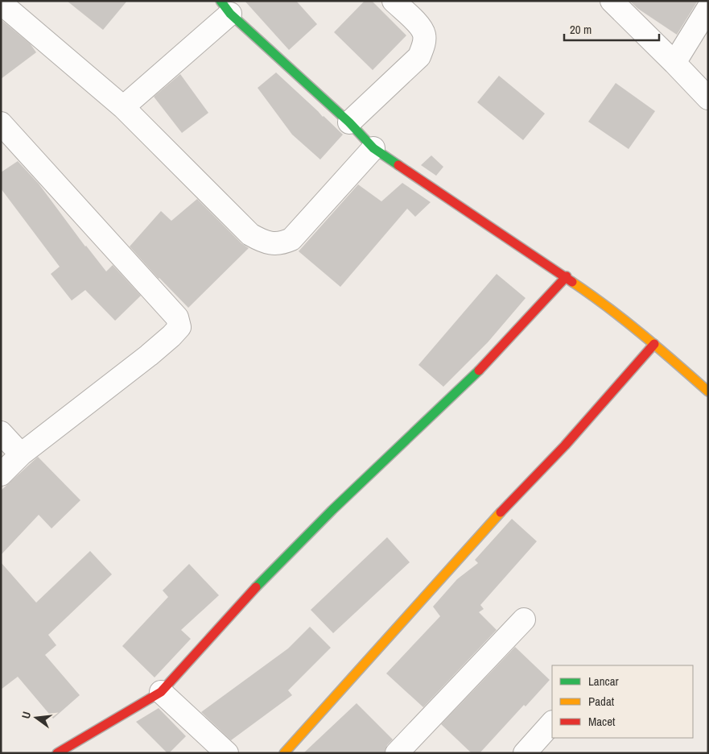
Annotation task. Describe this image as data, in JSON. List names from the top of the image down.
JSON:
{
  "legend": ["Lancar", "Padat", "Macet"],
  "scale_bar": "20 m",
  "north": "left"
}
